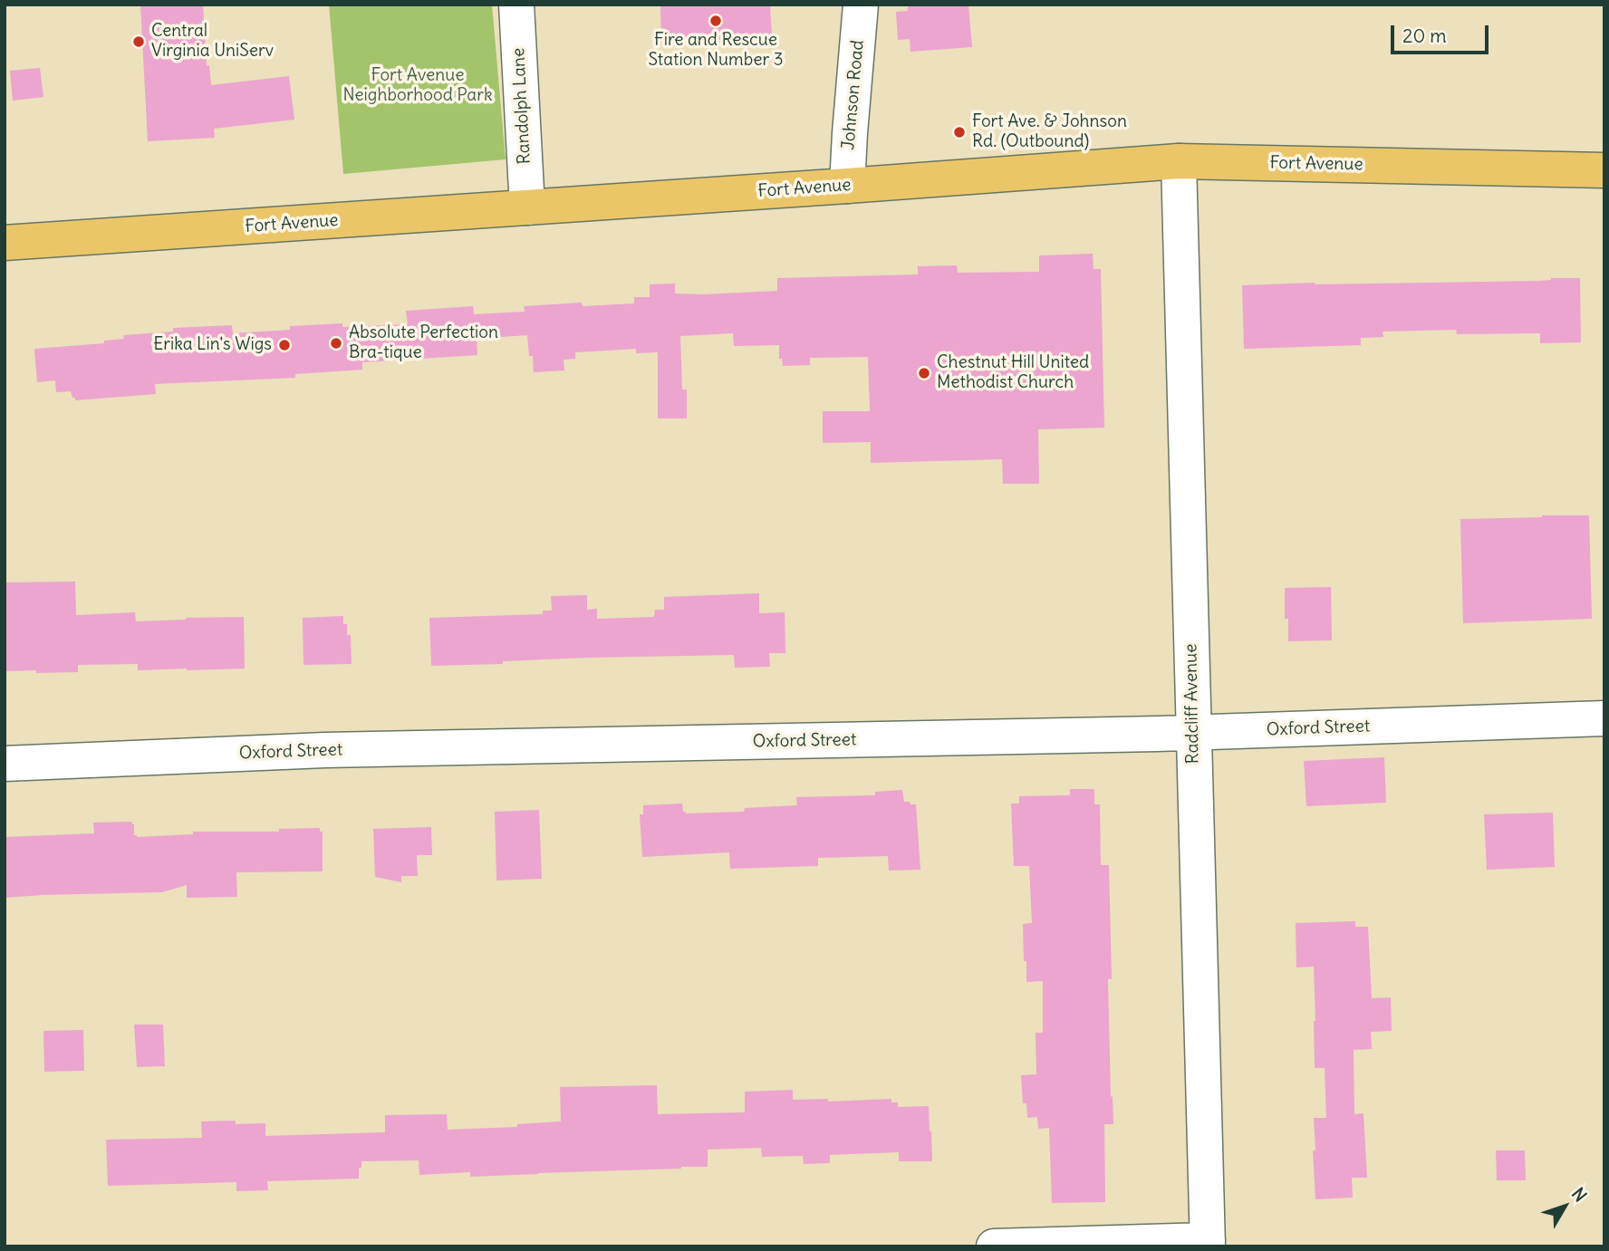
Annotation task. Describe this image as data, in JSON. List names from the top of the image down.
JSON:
{
  "streets": {
    "main road": ["Fort Avenue"],
    "street": [
      "Johnson Road",
      "Randolph Lane",
      "Radcliff Avenue",
      "Oxford Street"
    ]
  },
  "crossings": [
    ["Johnson Road", "Fort Avenue"],
    ["Randolph Lane", "Fort Avenue"],
    ["Fort Avenue", "Radcliff Avenue"],
    ["Radcliff Avenue", "Oxford Street"]
  ],
  "parks": ["Fort Avenue Neighborhood Park"],
  "places": [
    "Fire and Rescue Station Number 3",
    "Central Virginia UniServ",
    "Fort Ave. & Johnson Rd. (Outbound)",
    "Absolute Perfection Bra-tique",
    "Erika Lin's Wigs",
    "Chestnut Hill United Methodist Church"
  ],
  "scale_bar": "20 m",
  "north": "top right"
}
